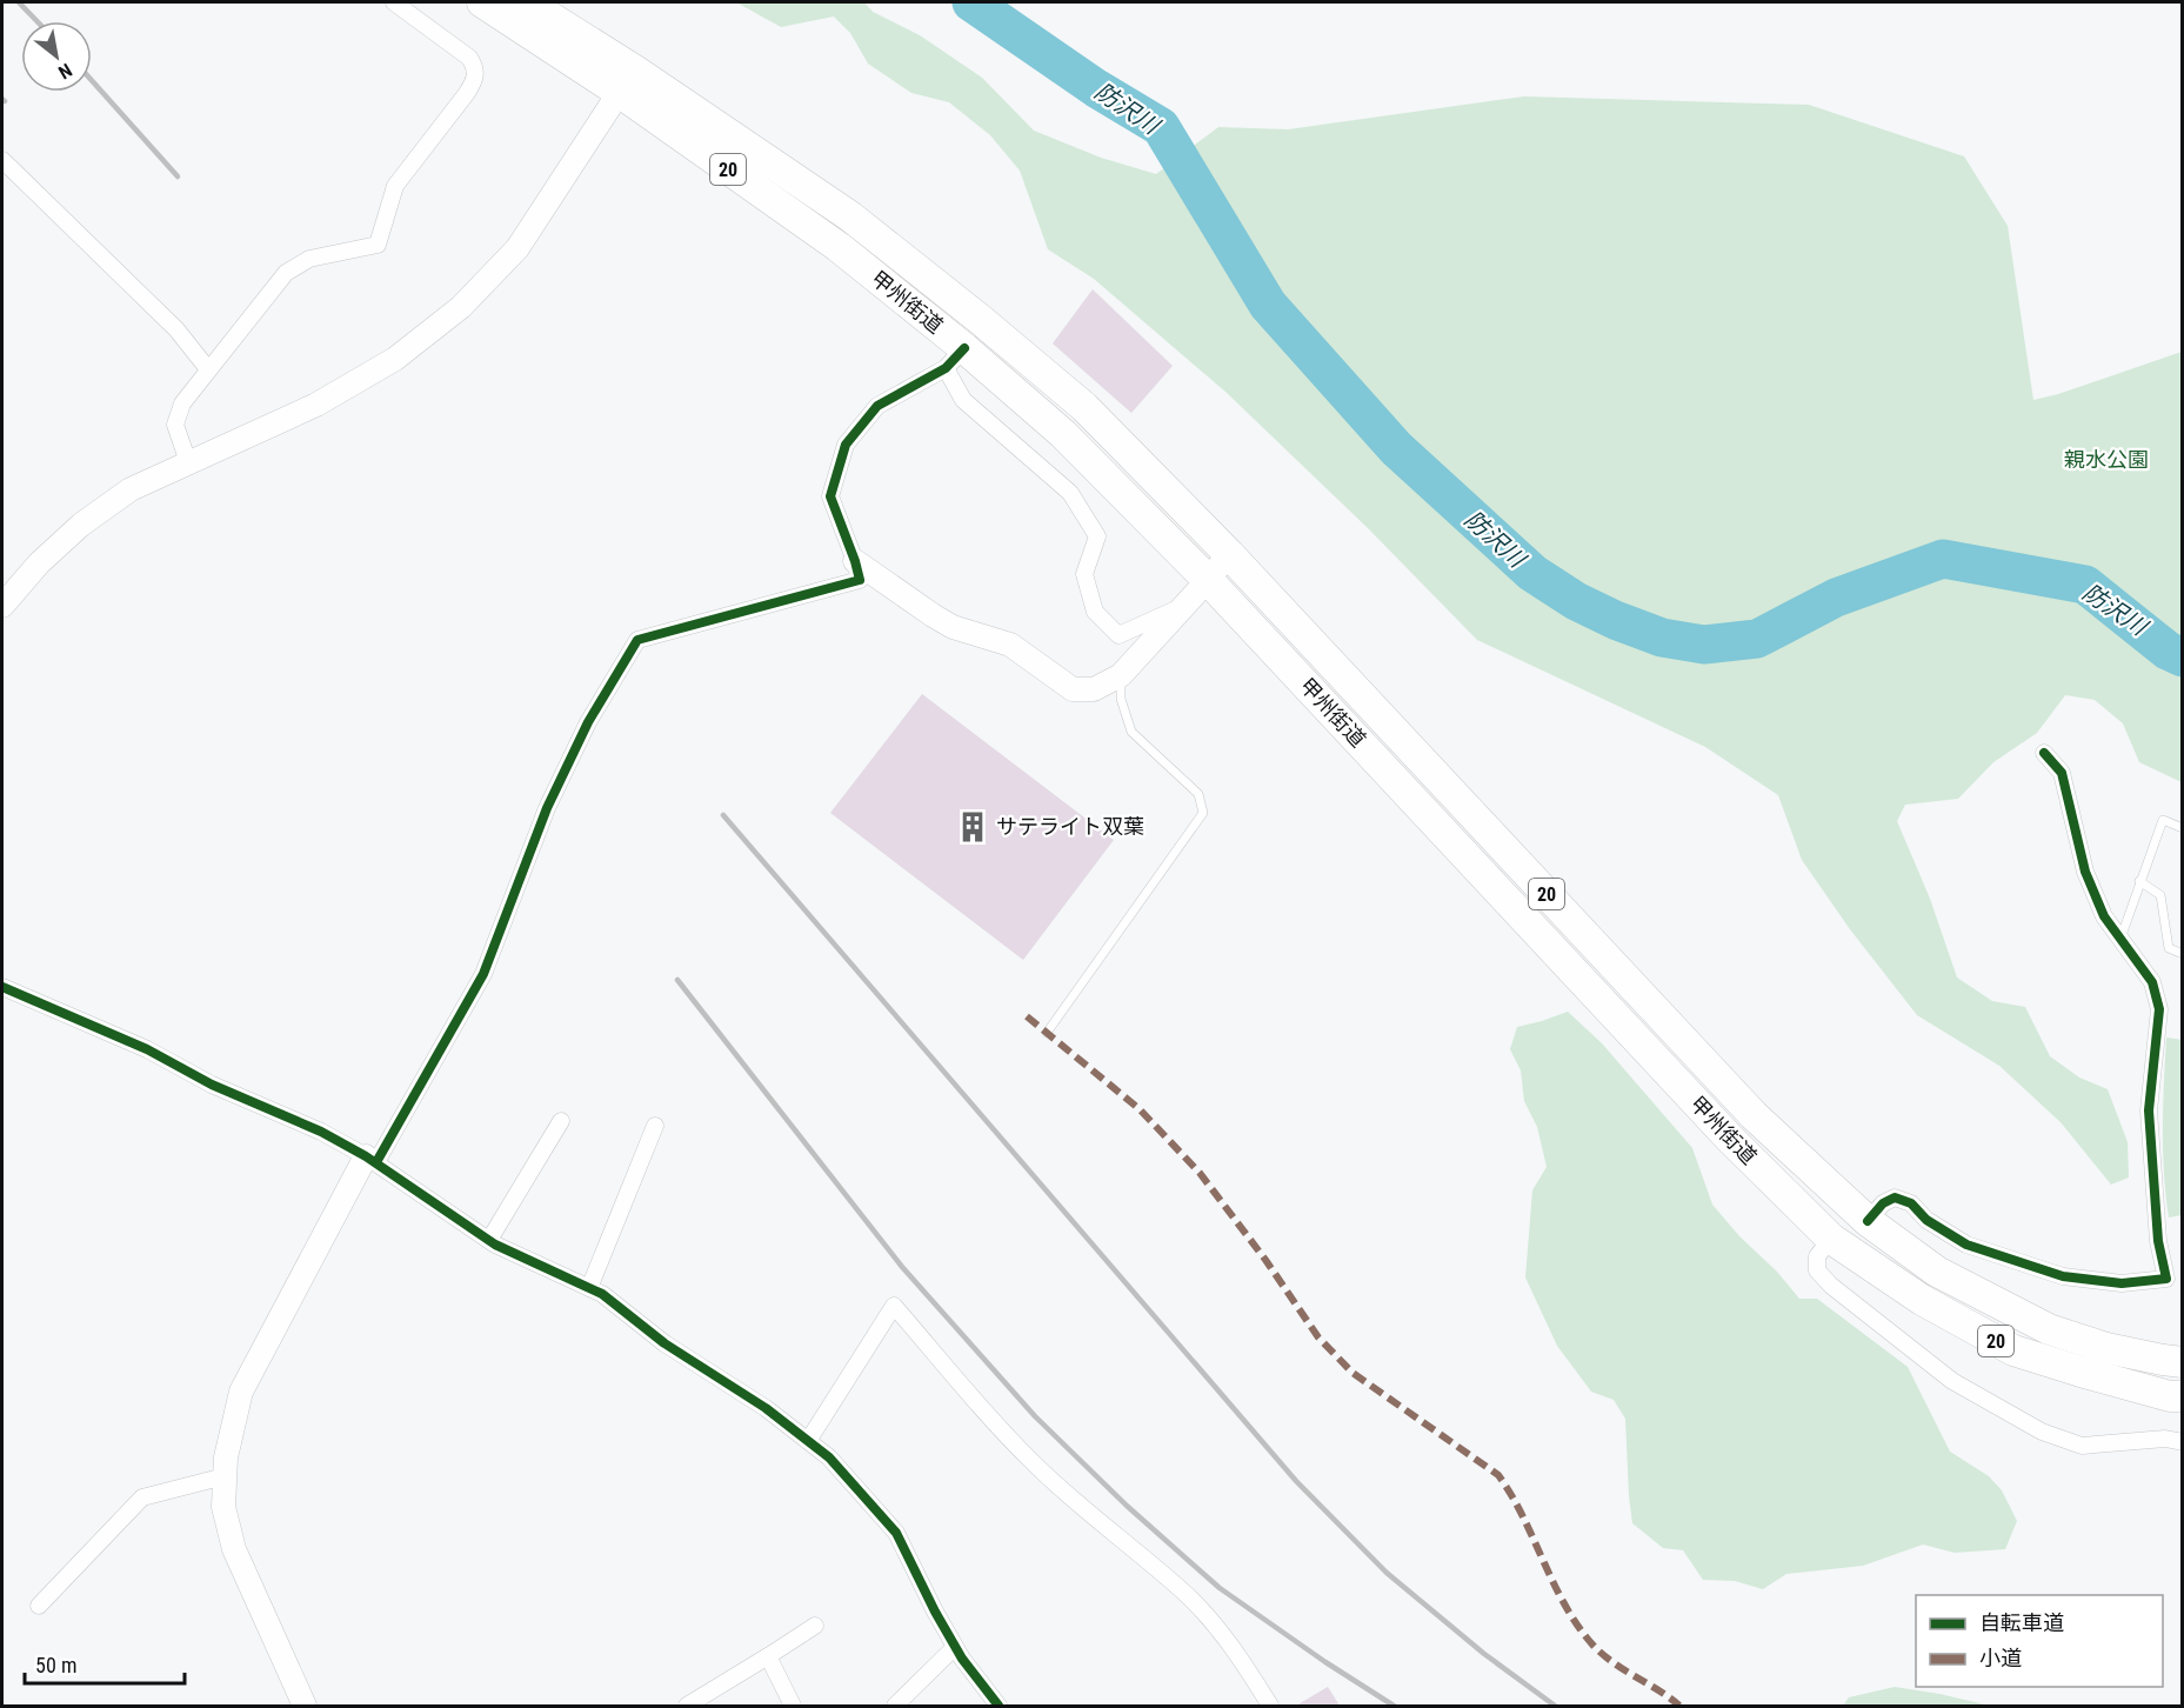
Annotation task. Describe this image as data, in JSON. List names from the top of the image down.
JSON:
{
  "streets": {
    "highway": ["20", "甲州街道"]
  },
  "water": ["防沢川"],
  "parks": ["親水公園"],
  "places": {
    "building": ["サテライト双葉"]
  },
  "legend": ["自転車道", "小道"],
  "scale_bar": "50 m",
  "north": "bottom right"
}
